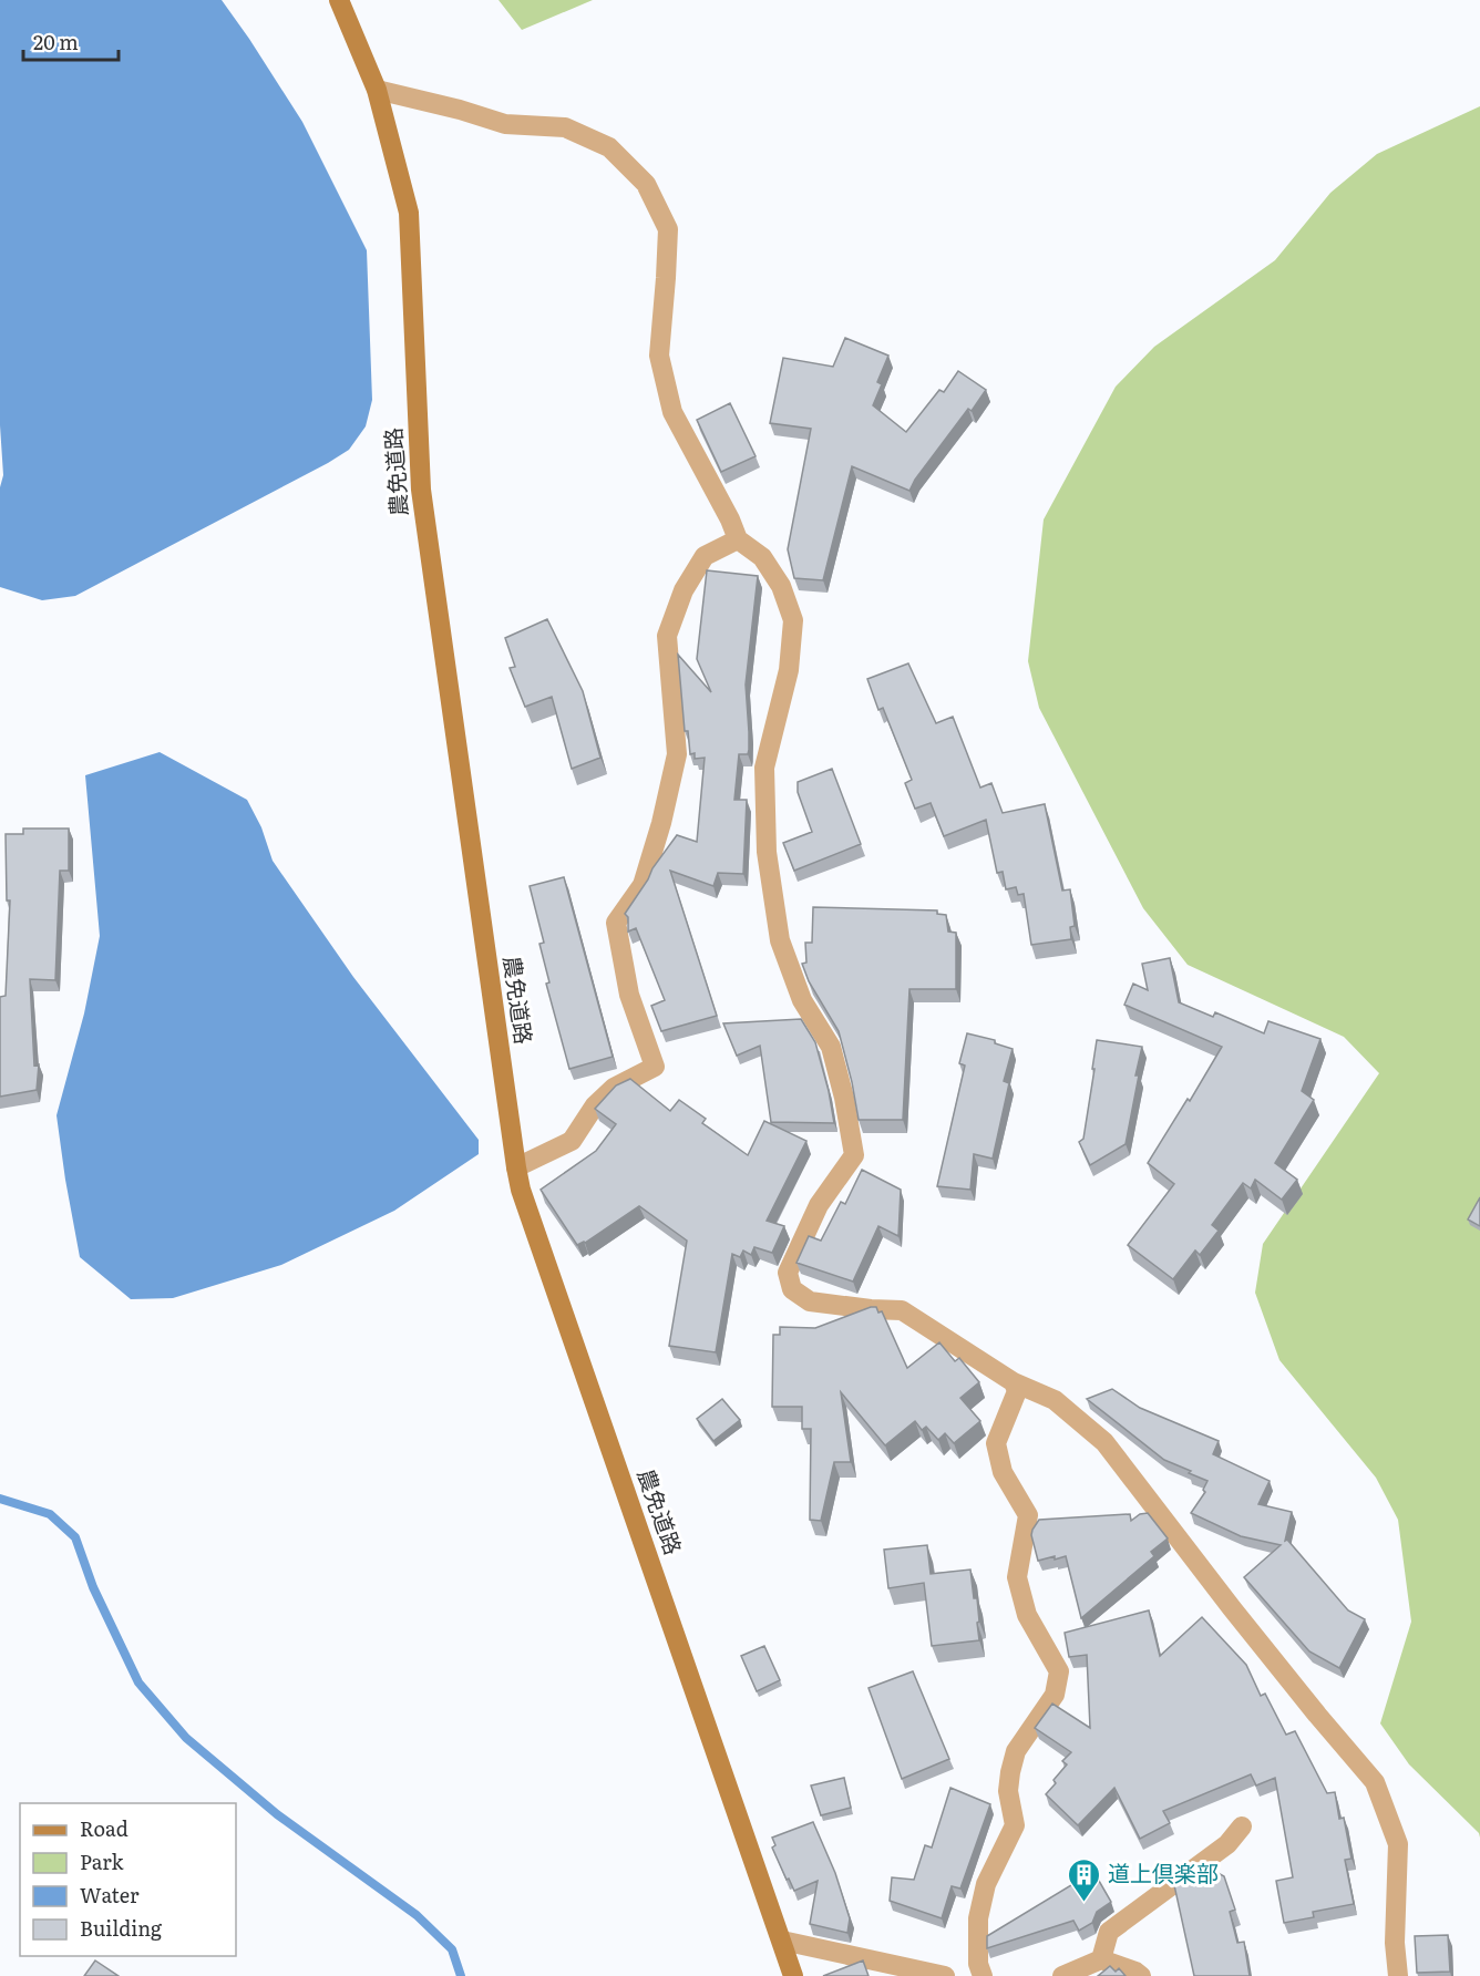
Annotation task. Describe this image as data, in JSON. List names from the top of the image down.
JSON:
{
  "streets": {
    "street": ["農免道路"]
  },
  "places": {
    "building": ["道上倶楽部"]
  },
  "legend": [
    "Road",
    "Park",
    "Water",
    "Building"
  ],
  "scale_bar": "20 m"
}
